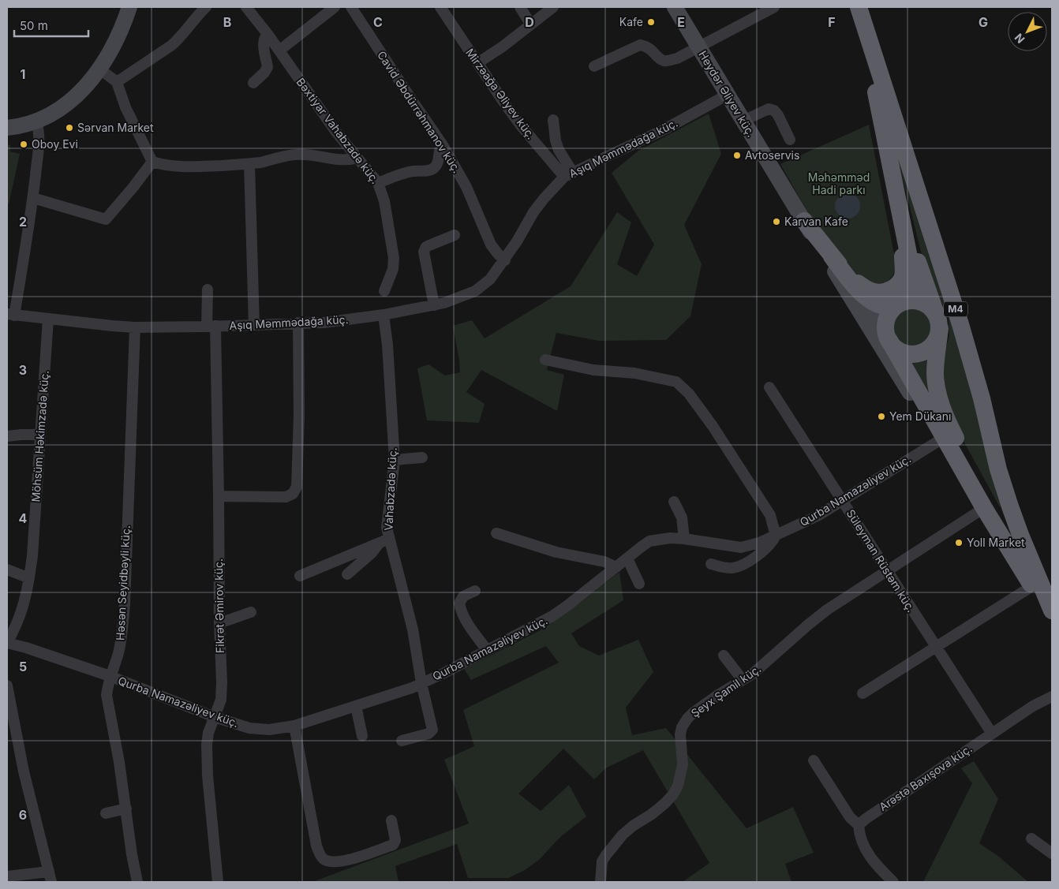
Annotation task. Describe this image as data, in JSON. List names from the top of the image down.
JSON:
{
  "streets": {
    "highway": ["M4"],
    "main road": ["Heydər Əliyev küç."],
    "street": [
      "Mirzəağa Əliyev küç.",
      "Cavid Əbdürrəhmanov küç.",
      "Bəxtiyar Vahabzadə küç.",
      "Aşıq Məmmədağa küç.",
      "Möhsüm Həkimzadə küç.",
      "Vahabzadə küç.",
      "Qurba Namazəliyev küç.",
      "Süleyman Rüstəm küç.",
      "Həsən Seyidbəyli küç.",
      "Fikrət Əmirov küç.",
      "Şeyx Şamil küç.",
      "Arəstə Baxışova küç."
    ]
  },
  "crossings": [
    ["Mirzəağa Əliyev küç.", "Aşıq Məmmədağa küç."],
    ["Heydər Əliyev küç.", "Aşıq Məmmədağa küç."],
    ["Cavid Əbdürrəhmanov küç.", "Aşıq Məmmədağa küç."],
    ["Aşıq Məmmədağa küç.", "Möhsüm Həkimzadə küç."],
    ["Aşıq Məmmədağa küç.", "Vahabzadə küç."],
    ["Aşıq Məmmədağa küç.", "Həsən Seyidbəyli küç."],
    ["Aşıq Məmmədağa küç.", "Fikrət Əmirov küç."],
    ["Möhsüm Həkimzadə küç.", "Qurba Namazəliyev küç."],
    ["Vahabzadə küç.", "Qurba Namazəliyev küç."],
    ["Qurba Namazəliyev küç.", "Süleyman Rüstəm küç."],
    ["Qurba Namazəliyev küç.", "Həsən Seyidbəyli küç."],
    ["Qurba Namazəliyev küç.", "Fikrət Əmirov küç."],
    ["Süleyman Rüstəm küç.", "Şeyx Şamil küç."],
    ["Süleyman Rüstəm küç.", "Arəstə Baxışova küç."]
  ],
  "parks": ["Məhəmməd Hadi parkı"],
  "places": [
    "Kafe",
    "Sərvan Market",
    "Oboy Evi",
    "Avtoservis",
    "Karvan Kafe",
    "Yem Dükanı",
    "Yoll Market"
  ],
  "scale_bar": "50 m",
  "north": "bottom left",
  "grid": {
    "columns": [
      "B",
      "C",
      "D",
      "E",
      "F",
      "G"
    ],
    "rows": [
      "1",
      "2",
      "3",
      "4",
      "5",
      "6"
    ]
  }
}
